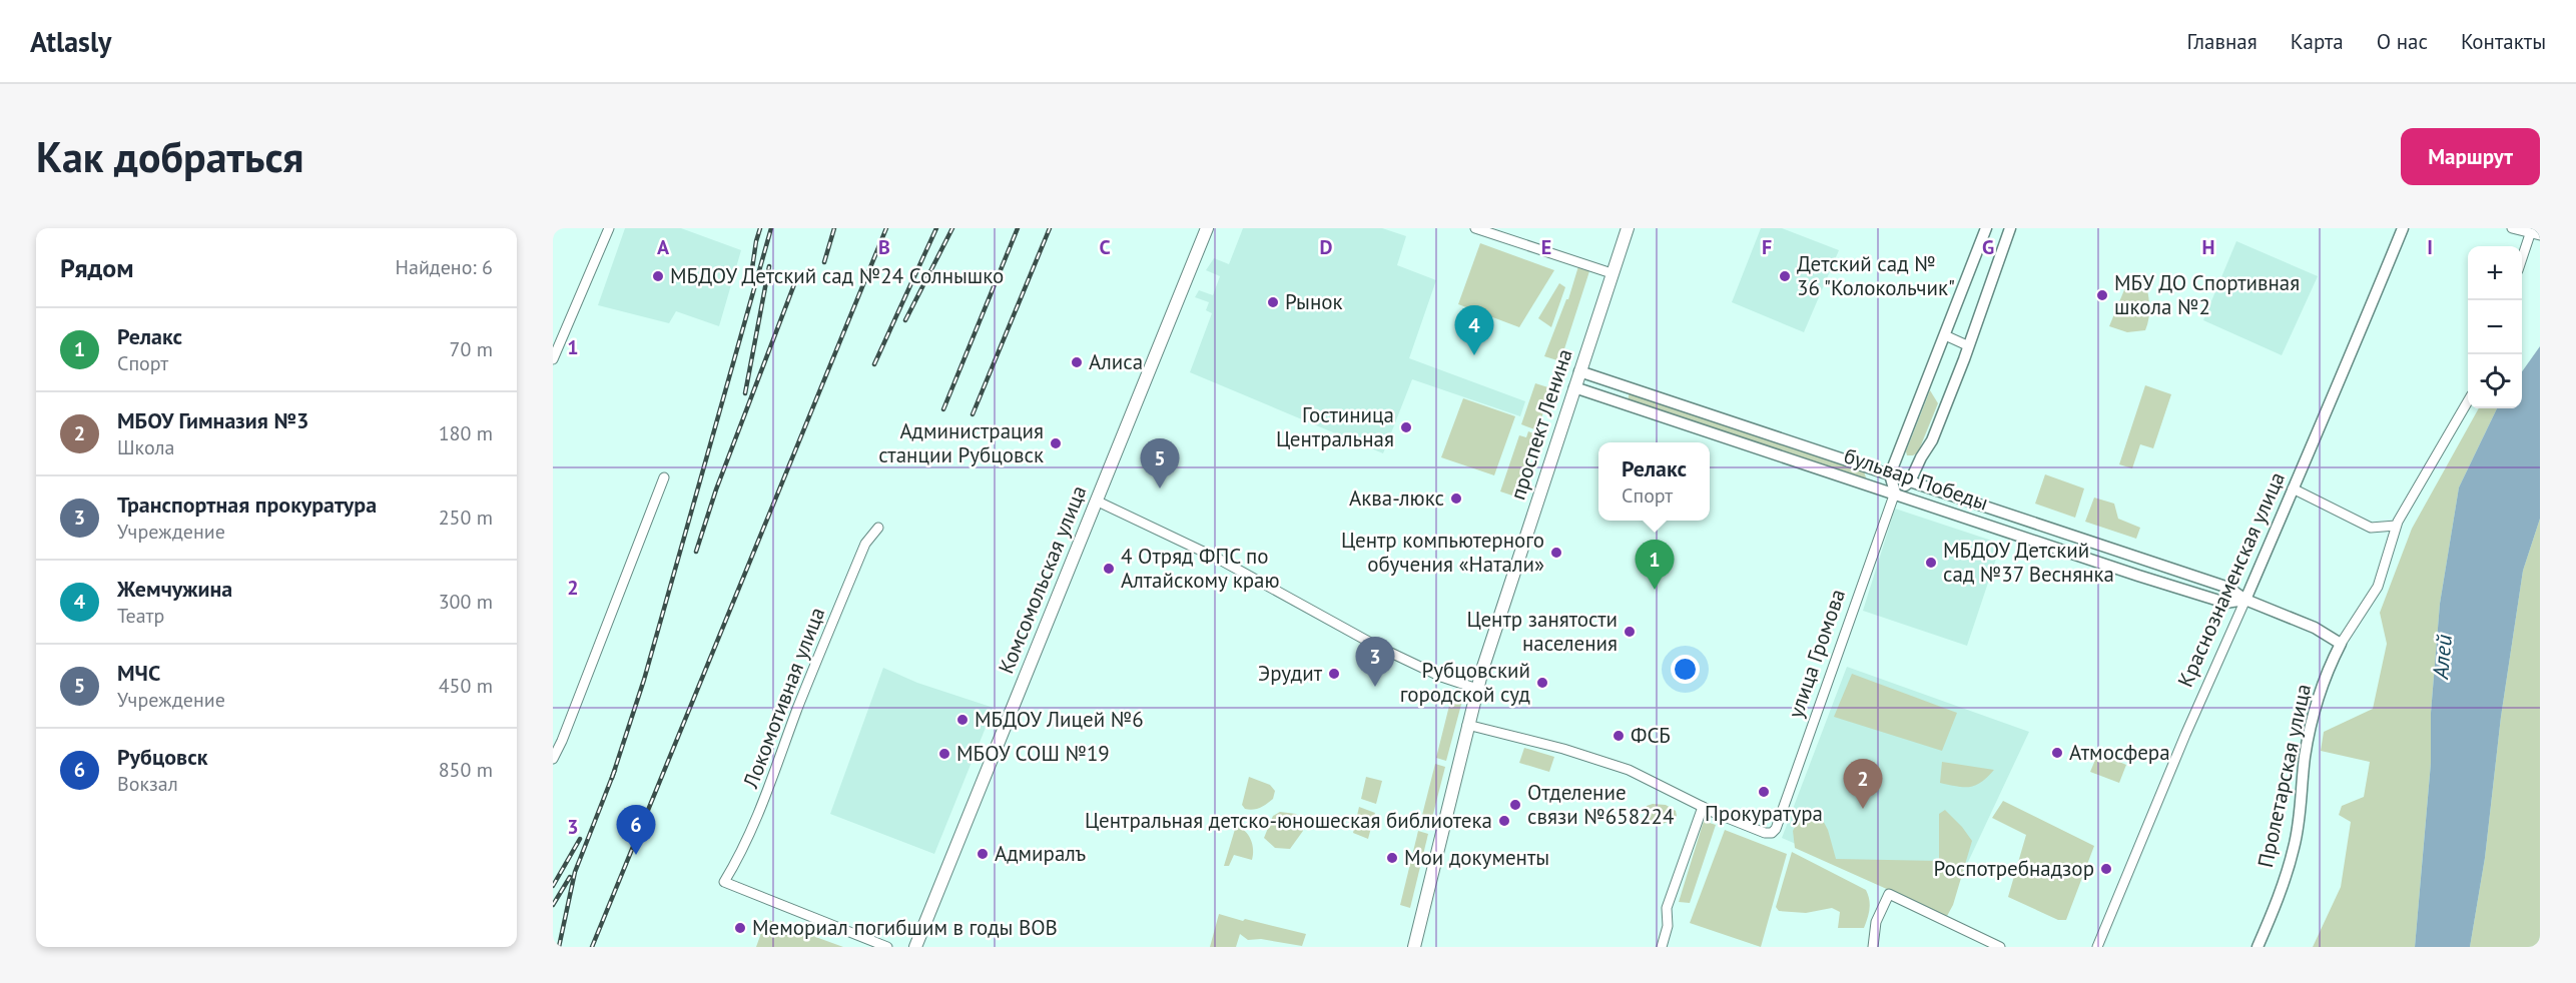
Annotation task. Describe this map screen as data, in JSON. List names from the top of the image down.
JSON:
{
  "streets": {
    "main road": ["проспект Ленина", "Комсомольская улица"],
    "street": [
      "бульвар Победы",
      "Краснознаменская улица",
      "улица Громова",
      "Локомотивная улица",
      "Пролетарская улица"
    ]
  },
  "crossings": [
    ["проспект Ленина", "бульвар Победы"],
    ["бульвар Победы", "Краснознаменская улица"],
    ["бульвар Победы", "улица Громова"],
    ["бульвар Победы", "Пролетарская улица"]
  ],
  "water": ["Алей"],
  "places": [
    "МБДОУ Детский сад №24 Солнышко",
    "Детский сад № 36 \"Колокольчик\"",
    "МБУ ДО Спортивная школа №2",
    "Рынок",
    "Алиса",
    "Гостиница Центральная",
    "Администрация станции Рубцовск",
    "Аква-люкс",
    "Центр компьютерного обучения «Натали»",
    "МБДОУ Детский сад №37 Веснянка",
    "4 Отряд ФПС по Алтайскому краю",
    "Центр занятости населения",
    "Эрудит",
    "Рубцовский городской суд",
    "МБДОУ Лицей №6",
    "ФСБ",
    "Атмосфера",
    "МБОУ СОШ №19",
    "Прокуратура",
    "Отделение связи №658224",
    "Центральная детско-юношеская библиотека",
    "Адмиралъ",
    "Мои документы",
    "Роспотребнадзор",
    "Мемориал погибшим в годы ВОВ"
  ],
  "page": {
    "header": "Atlasly",
    "nav": [
      "Главная",
      "Карта",
      "О нас",
      "Контакты"
    ],
    "buttons": "Маршрут",
    "title": "Как добраться",
    "heading": ["Рядом", "Найдено: 6"],
    "map_buttons": ["+", "−"],
    "pins": [
      "4",
      "5",
      "1",
      "3",
      "2",
      "6"
    ],
    "list": [
      {
        "mark": "1",
        "name": "Релакс",
        "note": "Спорт",
        "value": "70 m"
      },
      {
        "mark": "2",
        "name": "МБОУ Гимназия №3",
        "note": "Школа",
        "value": "180 m"
      },
      {
        "mark": "3",
        "name": "Транспортная прокуратура",
        "note": "Учреждение",
        "value": "250 m"
      },
      {
        "mark": "4",
        "name": "Жемчужина",
        "note": "Театр",
        "value": "300 m"
      },
      {
        "mark": "5",
        "name": "МЧС",
        "note": "Учреждение",
        "value": "450 m"
      },
      {
        "mark": "6",
        "name": "Рубцовск",
        "note": "Вокзал",
        "value": "850 m"
      }
    ],
    "popup": ["Релакс", "Спорт"]
  },
  "grid": {
    "columns": [
      "A",
      "B",
      "C",
      "D",
      "E",
      "F",
      "G",
      "H",
      "I"
    ],
    "rows": ["1", "2", "3"]
  }
}
